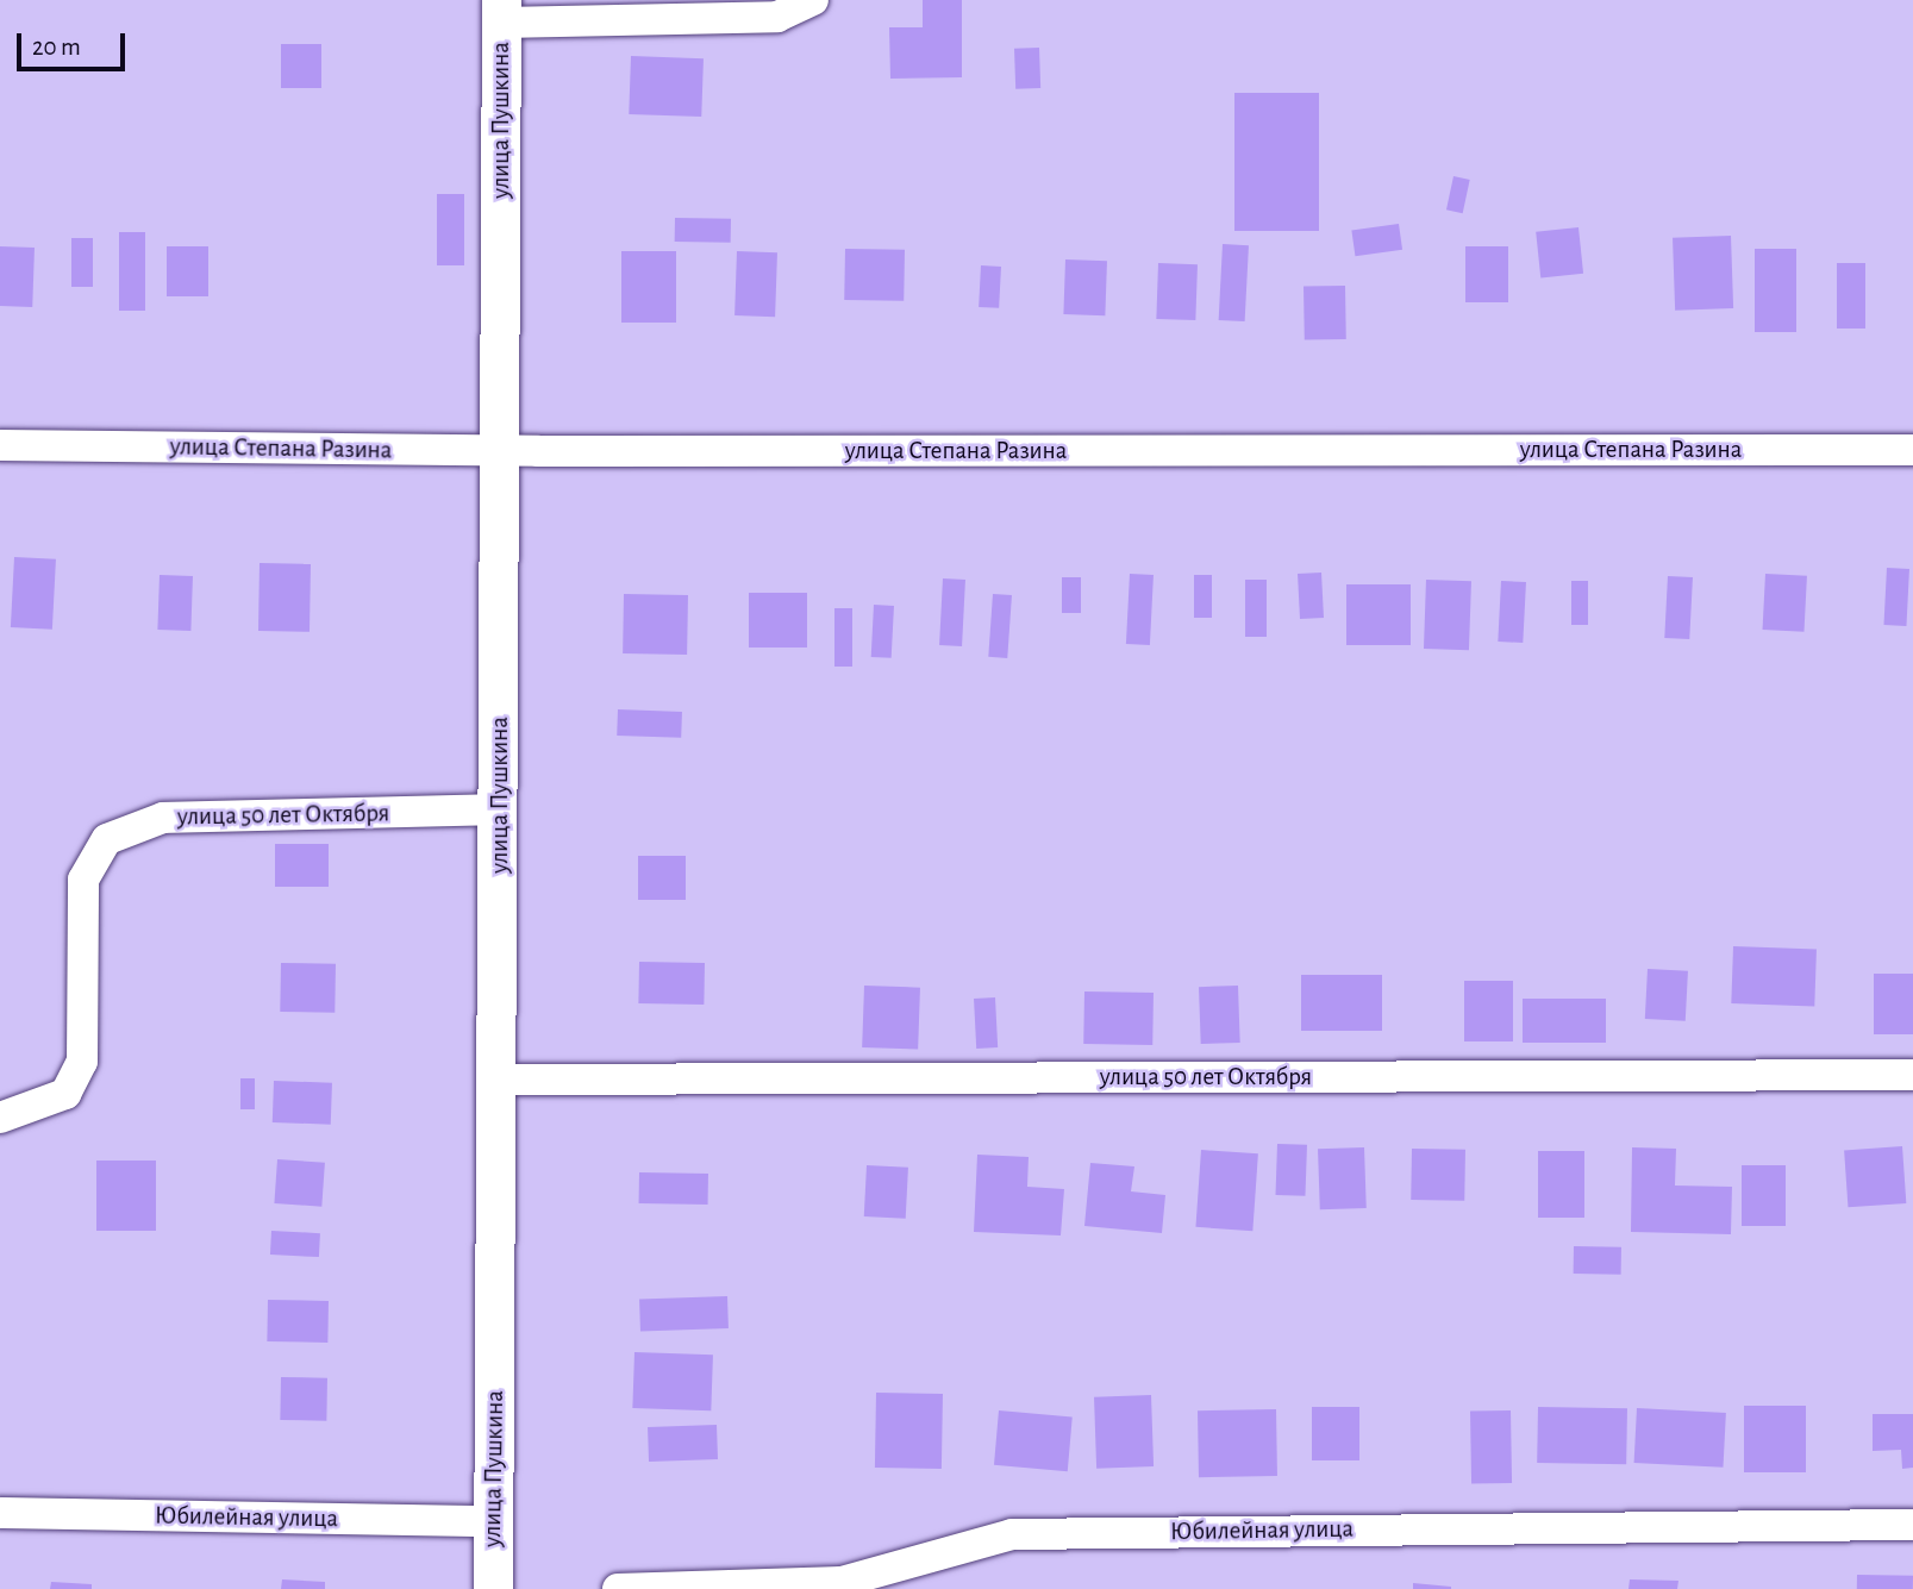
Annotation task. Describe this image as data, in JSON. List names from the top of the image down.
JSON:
{
  "streets": {
    "street": [
      "улица Пушкина",
      "улица Степана Разина",
      "улица 50 лет Октября",
      "Юбилейная улица"
    ]
  },
  "crossings": [
    ["улица Пушкина", "улица Степана Разина"],
    ["улица Пушкина", "улица 50 лет Октября"],
    ["улица Пушкина", "Юбилейная улица"]
  ],
  "scale_bar": "20 m"
}
